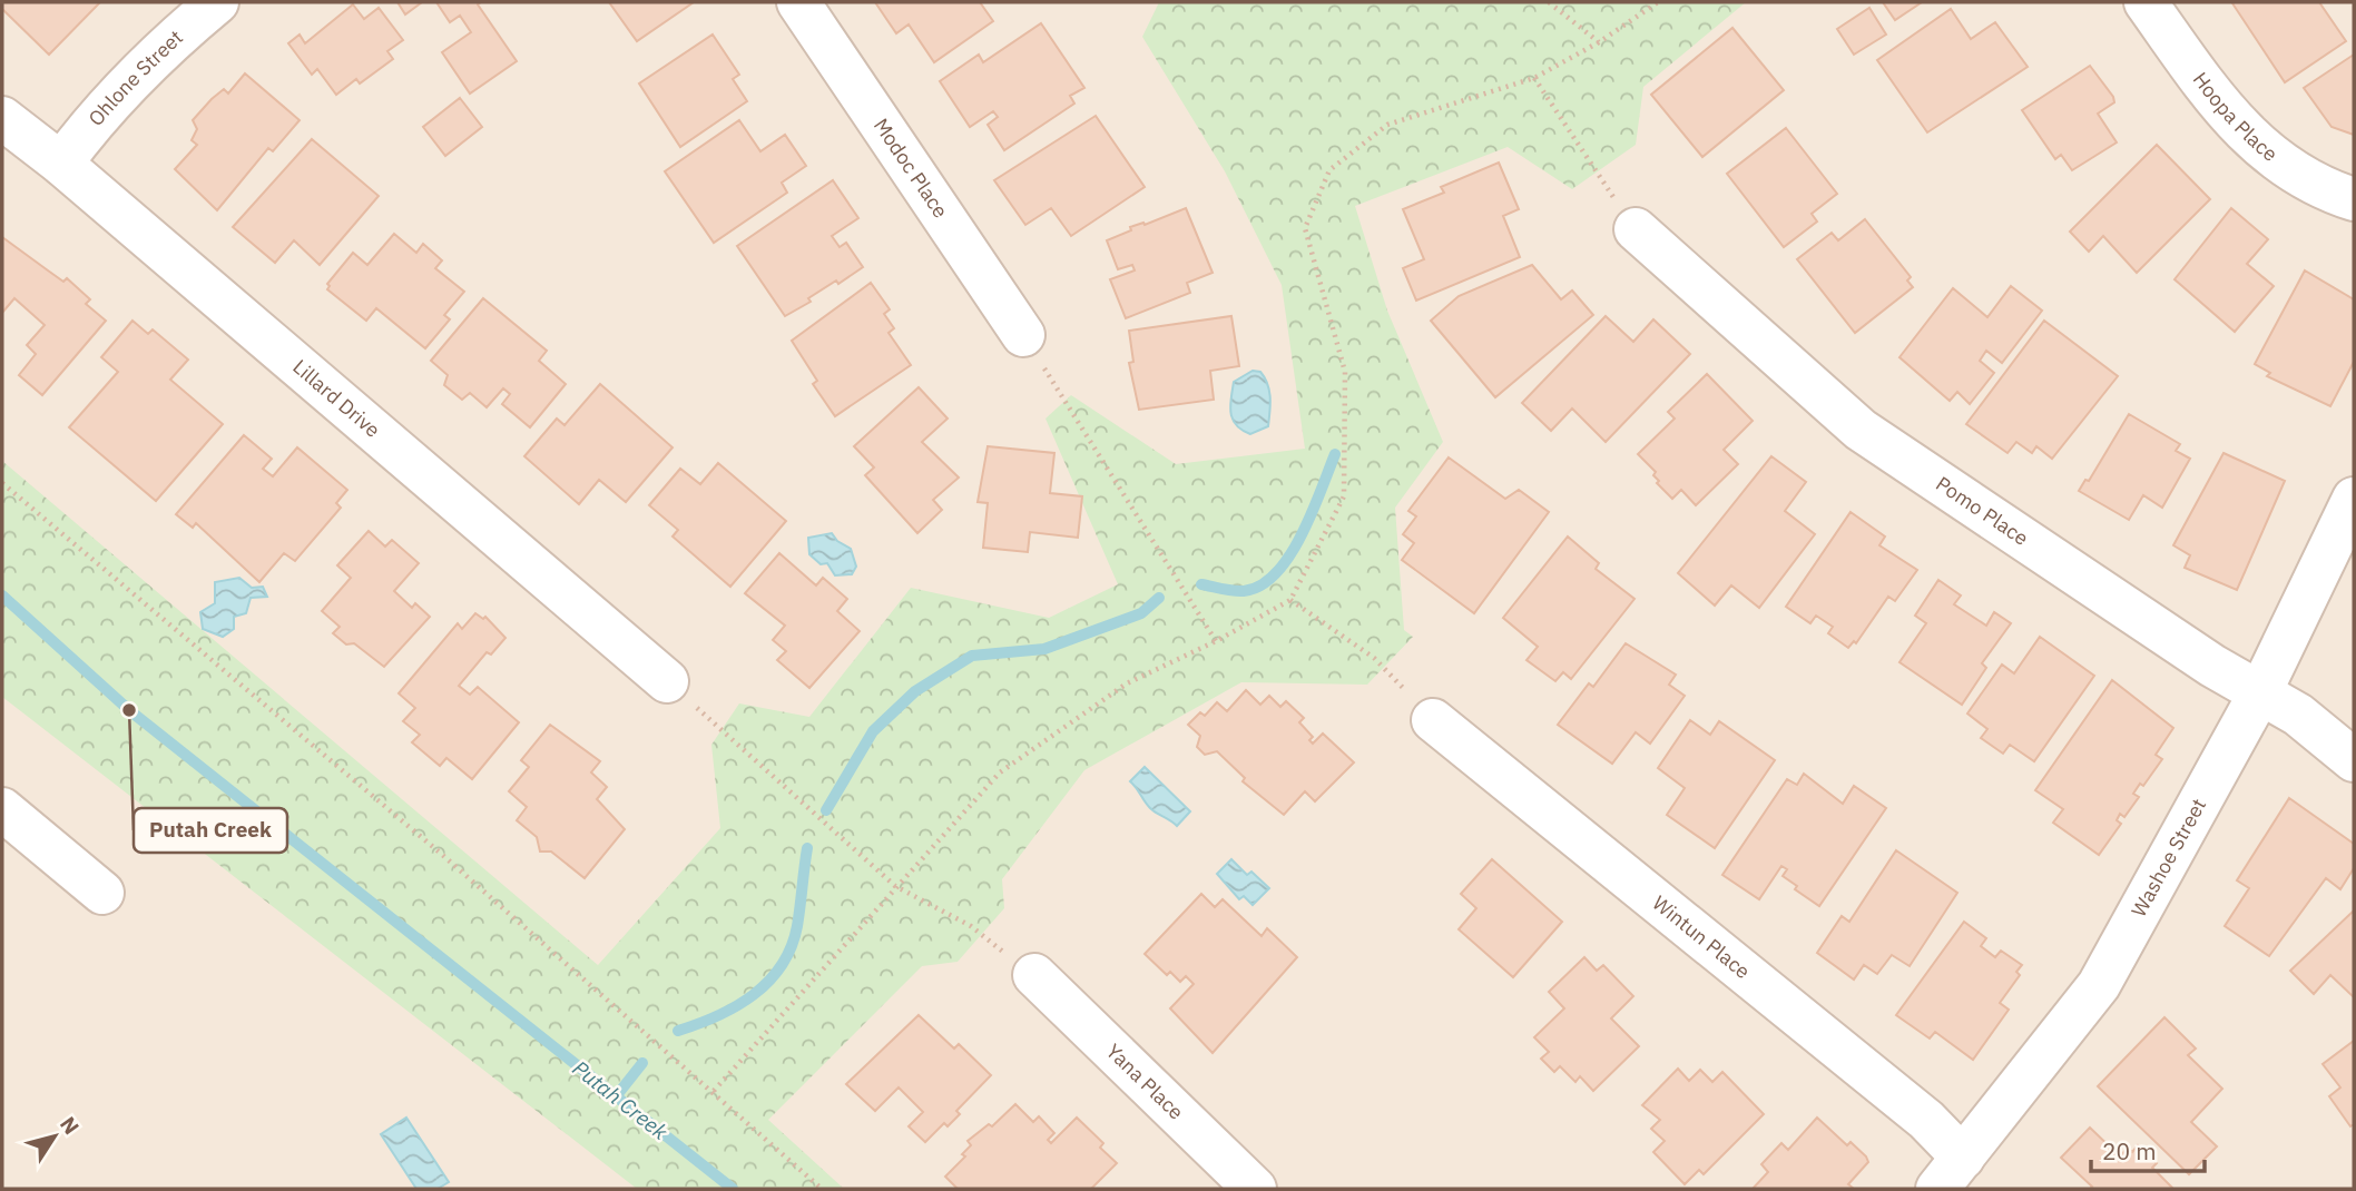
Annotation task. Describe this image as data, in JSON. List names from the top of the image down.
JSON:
{
  "streets": {
    "street": [
      "Ohlone Street",
      "Hoopa Place",
      "Modoc Place",
      "Lillard Drive",
      "Pomo Place",
      "Washoe Street",
      "Wintun Place",
      "Yana Place"
    ]
  },
  "crossings": [
    ["Ohlone Street", "Lillard Drive"],
    ["Pomo Place", "Washoe Street"],
    ["Washoe Street", "Wintun Place"]
  ],
  "water": ["Putah Creek"],
  "places": ["Putah Creek"],
  "scale_bar": "20 m",
  "north": "top right"
}
